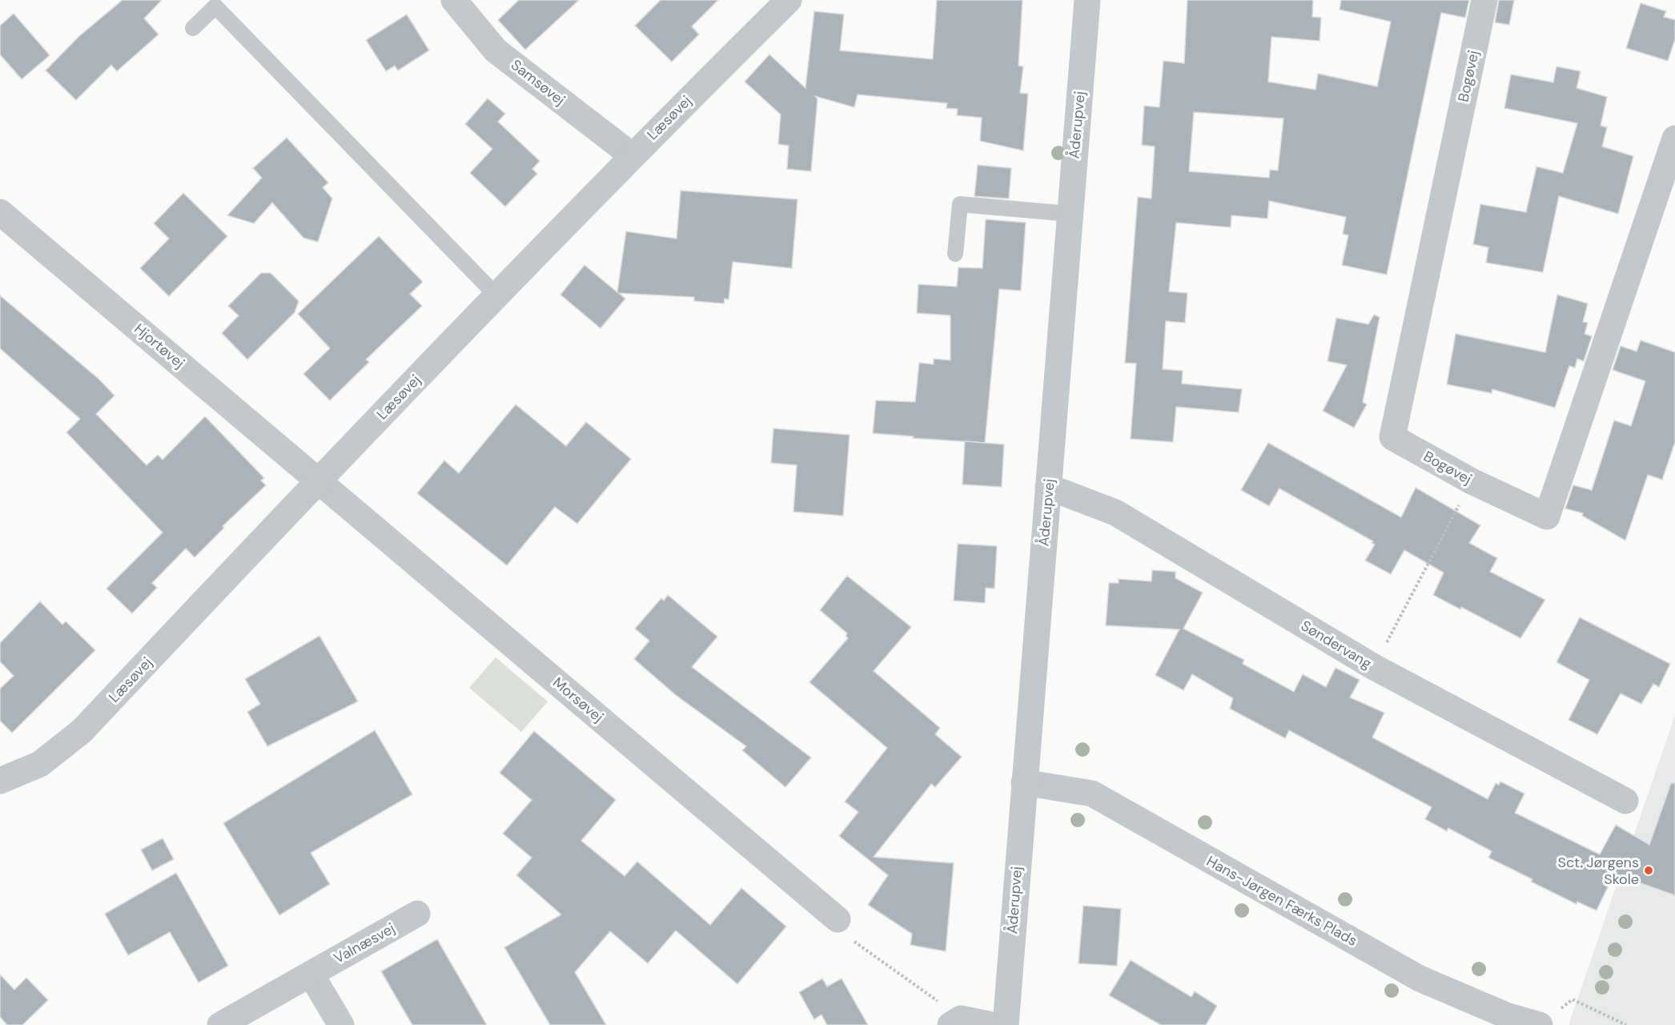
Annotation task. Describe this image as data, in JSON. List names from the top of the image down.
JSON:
{
  "streets": {
    "street": [
      "Bogøvej",
      "Samsøvej",
      "Læsøvej",
      "Åderupvej",
      "Hjortøvej",
      "Søndervang",
      "Morsøvej",
      "Hans-Jørgen Færks Plads",
      "Valnæsvej"
    ]
  },
  "crossings": [
    ["Samsøvej", "Læsøvej"],
    ["Læsøvej", "Hjortøvej"],
    ["Læsøvej", "Morsøvej"],
    ["Åderupvej", "Søndervang"],
    ["Åderupvej", "Hans-Jørgen Færks Plads"],
    ["Hjortøvej", "Morsøvej"]
  ],
  "places": ["Sct. Jørgens Skole"]
}
